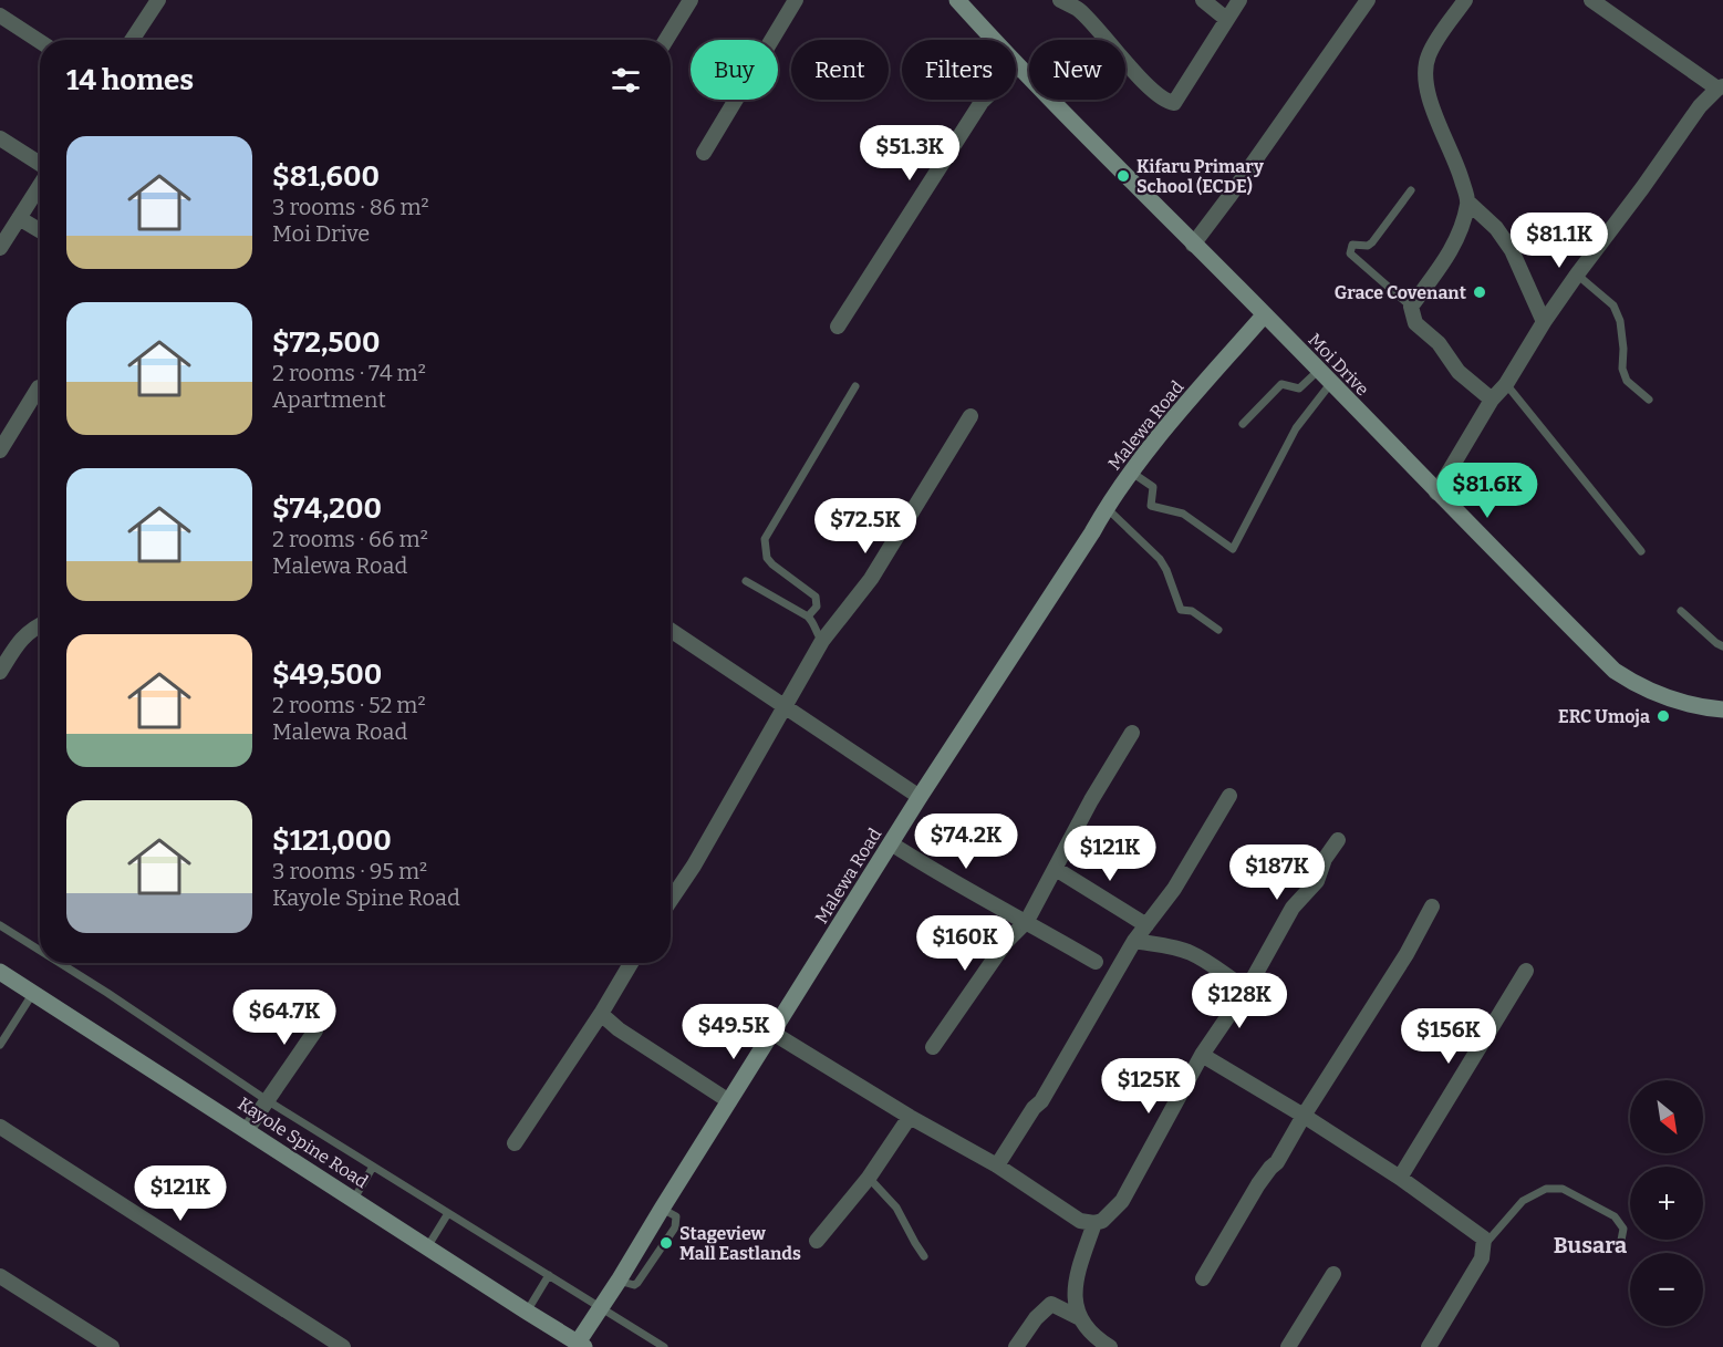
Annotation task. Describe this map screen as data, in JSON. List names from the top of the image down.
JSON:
{
  "streets": {
    "street": ["Moi Drive", "Malewa Road", "Kayole Spine Road"]
  },
  "crossings": [
    ["Moi Drive", "Malewa Road"],
    ["Malewa Road", "Kayole Spine Road"]
  ],
  "districts": ["Busara"],
  "places": [
    "Kifaru Primary School (ECDE)",
    "Grace Covenant",
    "ERC Umoja",
    "Stageview Mall Eastlands"
  ],
  "north": "bottom right",
  "page": {
    "chip": [
      "Buy",
      "Rent",
      "Filters",
      "New"
    ],
    "heading": "14 homes",
    "list": [
      {
        "name": "$81,600",
        "note": "3 rooms · 86 m² · Moi Drive"
      },
      {
        "name": "$72,500",
        "note": "2 rooms · 74 m² · Apartment"
      },
      {
        "name": "$74,200",
        "note": "2 rooms · 66 m² · Malewa Road"
      },
      {
        "name": "$49,500",
        "note": "2 rooms · 52 m² · Malewa Road"
      },
      {
        "name": "$121,000",
        "note": "3 rooms · 95 m² · Kayole Spine Road"
      }
    ],
    "price": [
      "$51.3K",
      "$81.1K",
      "$81.6K",
      "$72.5K",
      "$74.2K",
      "$121K",
      "$187K",
      "$160K",
      "$128K",
      "$64.7K",
      "$49.5K",
      "$156K",
      "$125K",
      "$121K"
    ],
    "map_buttons": ["+", "−"]
  }
}
